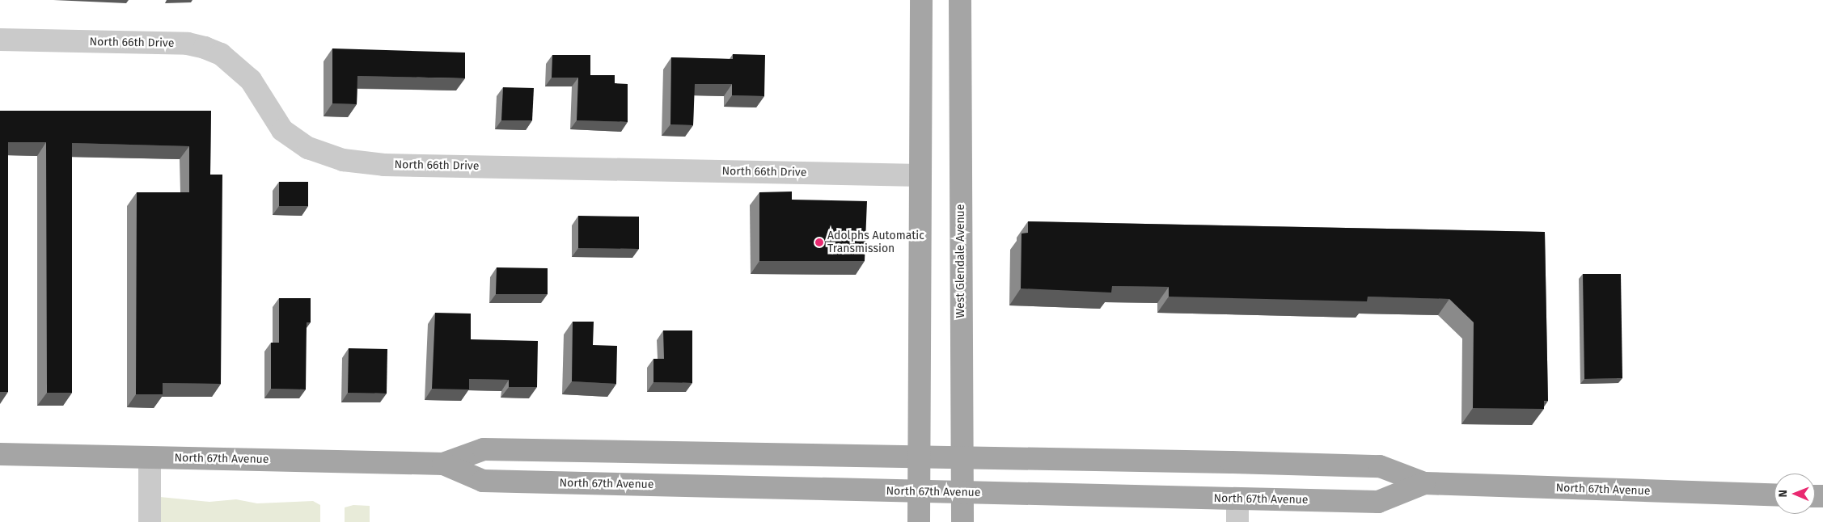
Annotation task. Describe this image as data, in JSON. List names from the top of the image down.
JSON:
{
  "streets": {
    "main road": ["West Glendale Avenue", "North 67th Avenue"],
    "street": ["North 66th Drive"]
  },
  "crossings": [
    ["West Glendale Avenue", "North 67th Avenue"]
  ],
  "places": ["Adolphs Automatic Transmission"],
  "north": "left"
}
